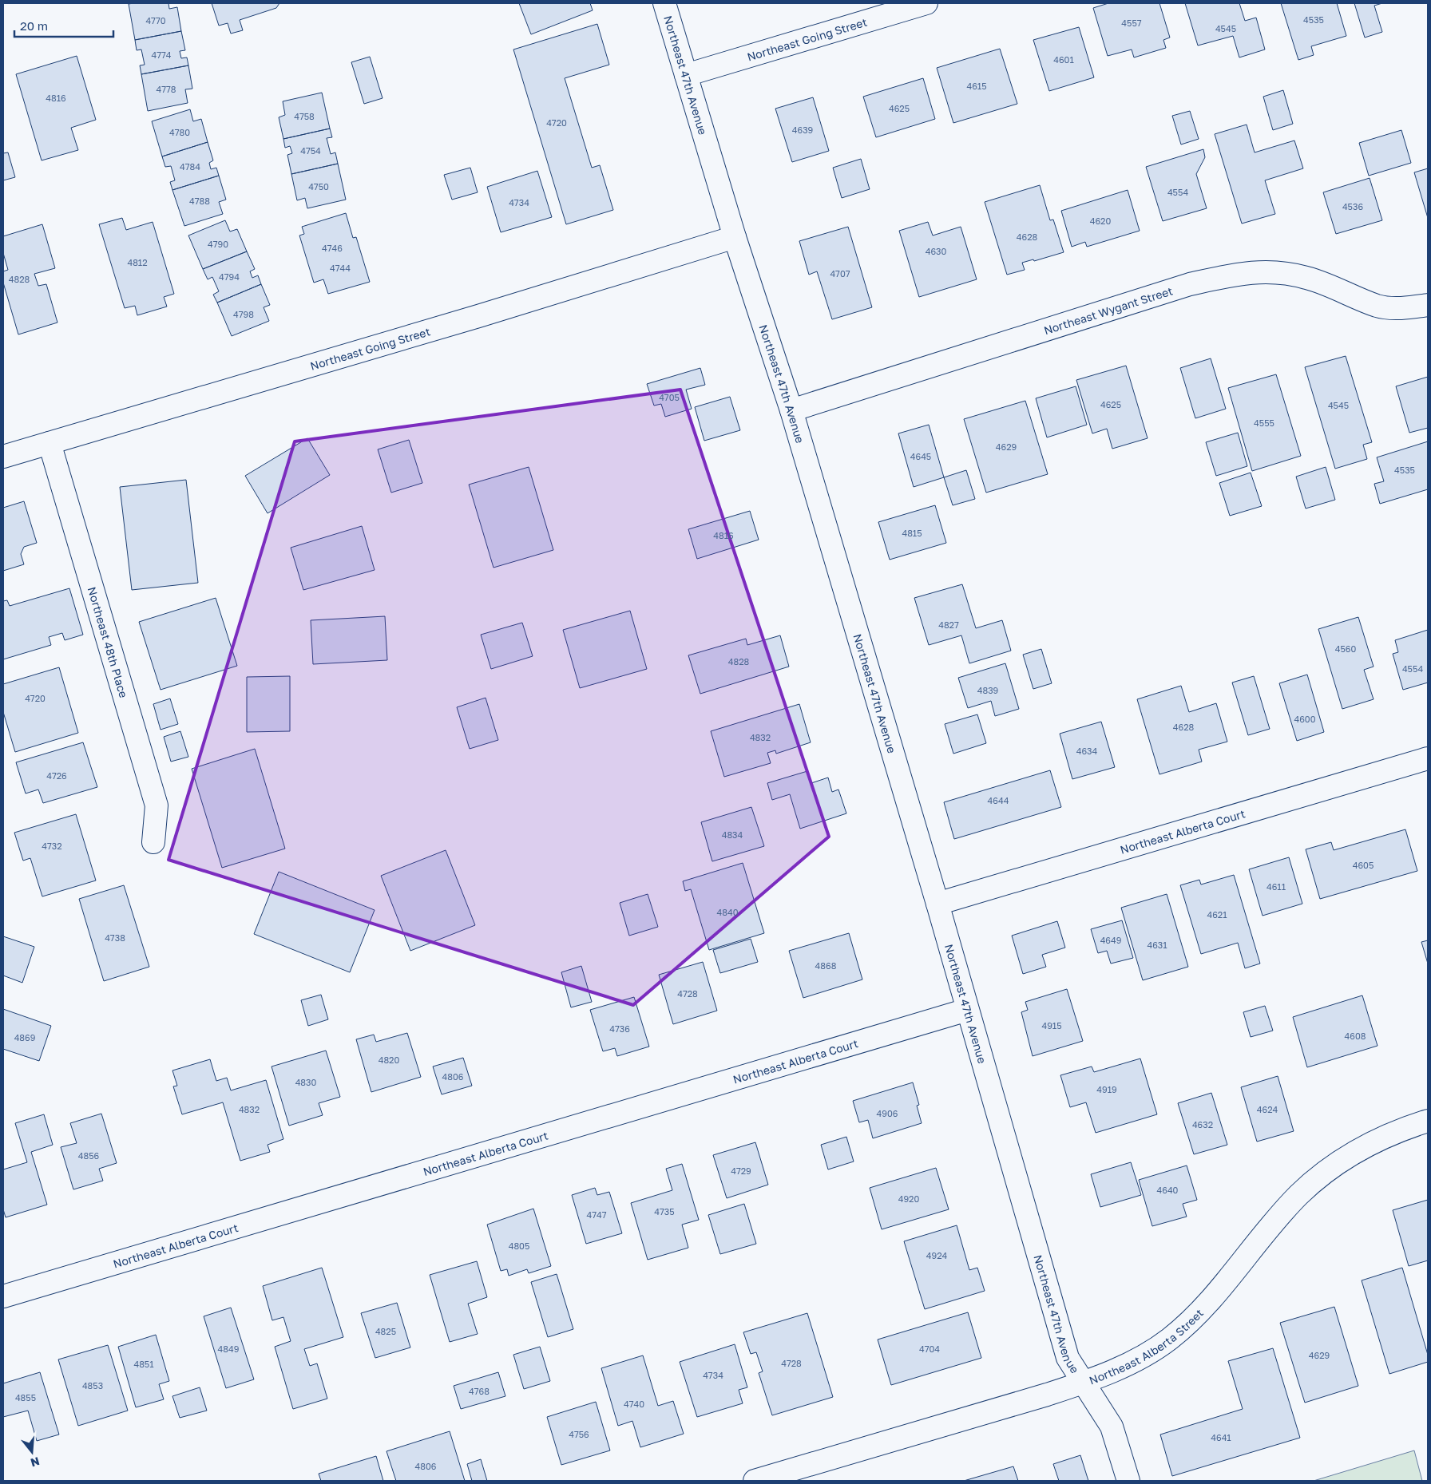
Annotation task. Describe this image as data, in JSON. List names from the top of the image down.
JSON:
{
  "streets": {
    "street": [
      "Northeast Going Street",
      "Northeast 47th Avenue",
      "Northeast Wygant Street",
      "Northeast 48th Place",
      "Northeast Alberta Court",
      "Northeast Alberta Street"
    ]
  },
  "crossings": [
    ["Northeast Going Street", "Northeast 47th Avenue"],
    ["Northeast Going Street", "Northeast 48th Place"],
    ["Northeast 47th Avenue", "Northeast Wygant Street"],
    ["Northeast 47th Avenue", "Northeast Alberta Court"],
    ["Northeast 47th Avenue", "Northeast Alberta Street"]
  ],
  "house_numbers": [
    "4535",
    "4770",
    "4557",
    "4545",
    "4774",
    "4601",
    "4615",
    "4778",
    "4816",
    "4625",
    "4758",
    "4720",
    "4639",
    "4780",
    "4754",
    "4784",
    "4750",
    "4554",
    "4788",
    "4734",
    "4536",
    "4620",
    "4628",
    "4790",
    "4746",
    "4630",
    "4812",
    "4744",
    "4707",
    "4794",
    "4828",
    "4798",
    "4705",
    "4625",
    "4545",
    "4555",
    "4629",
    "4645",
    "4535",
    "4815",
    "4816",
    "4827",
    "4560",
    "4828",
    "4554",
    "4839",
    "4720",
    "4600",
    "4628",
    "4832",
    "4634",
    "4726",
    "4644",
    "4834",
    "4732",
    "4605",
    "4611",
    "4840",
    "4621",
    "4738",
    "4649",
    "4631",
    "4868",
    "4728",
    "4915",
    "4736",
    "4608",
    "4869",
    "4820",
    "4806",
    "4830",
    "4919",
    "4832",
    "4624",
    "4906",
    "4632",
    "4856",
    "4729",
    "4640",
    "4920",
    "4735",
    "4747",
    "4805",
    "4924",
    "4825",
    "4849",
    "4704",
    "4629",
    "4728",
    "4851",
    "4734",
    "4853",
    "4768",
    "4855",
    "4740",
    "4756",
    "4641",
    "4806"
  ],
  "scale_bar": "20 m",
  "north": "bottom"
}
